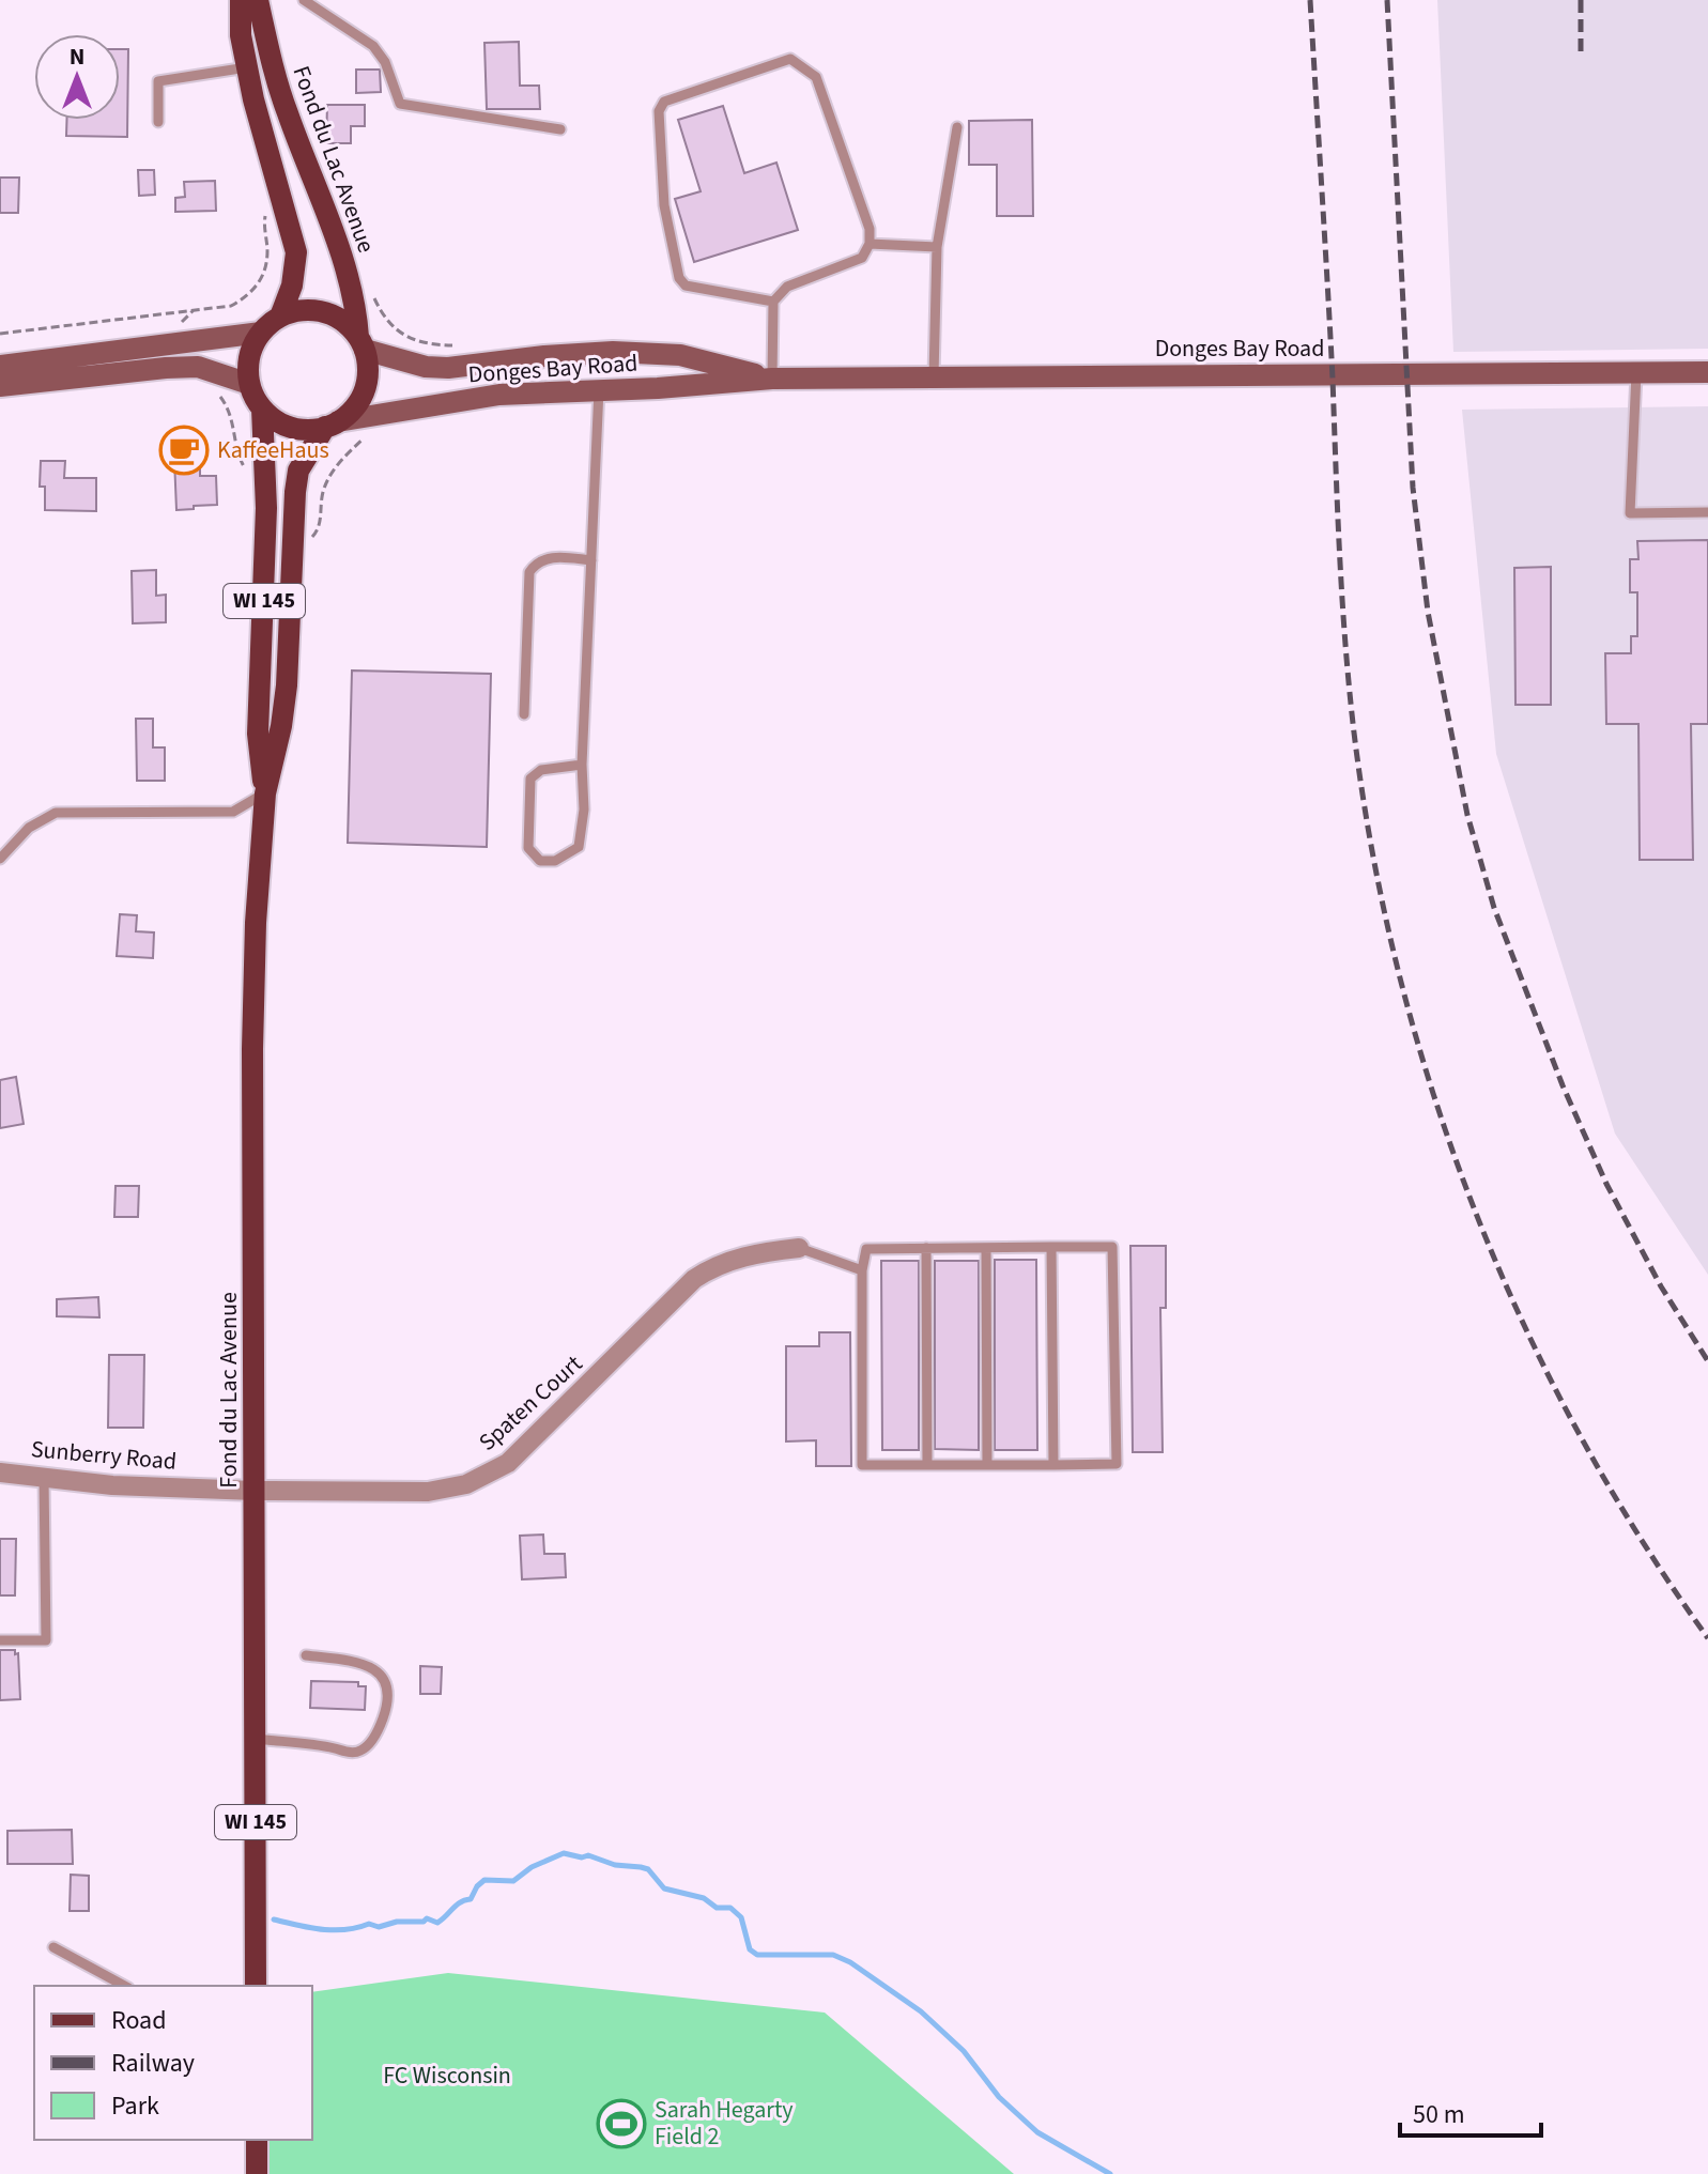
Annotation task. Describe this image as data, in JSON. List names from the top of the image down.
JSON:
{
  "streets": {
    "main road": ["Fond du Lac Avenue", "WI 145"],
    "street": ["Donges Bay Road", "Spaten Court", "Sunberry Road"]
  },
  "crossings": [
    ["Fond du Lac Avenue", "Donges Bay Road"],
    ["Fond du Lac Avenue", "WI 145"],
    ["Fond du Lac Avenue", "Spaten Court"],
    ["Fond du Lac Avenue", "Sunberry Road"],
    ["Donges Bay Road", "WI 145"],
    ["Spaten Court", "Sunberry Road"]
  ],
  "parks": ["FC Wisconsin"],
  "places": {
    "cafe": ["KaffeeHaus"],
    "sports": ["Sarah Hegarty Field 2"]
  },
  "legend": ["Road", "Railway", "Park"],
  "scale_bar": "50 m",
  "north": "top"
}
